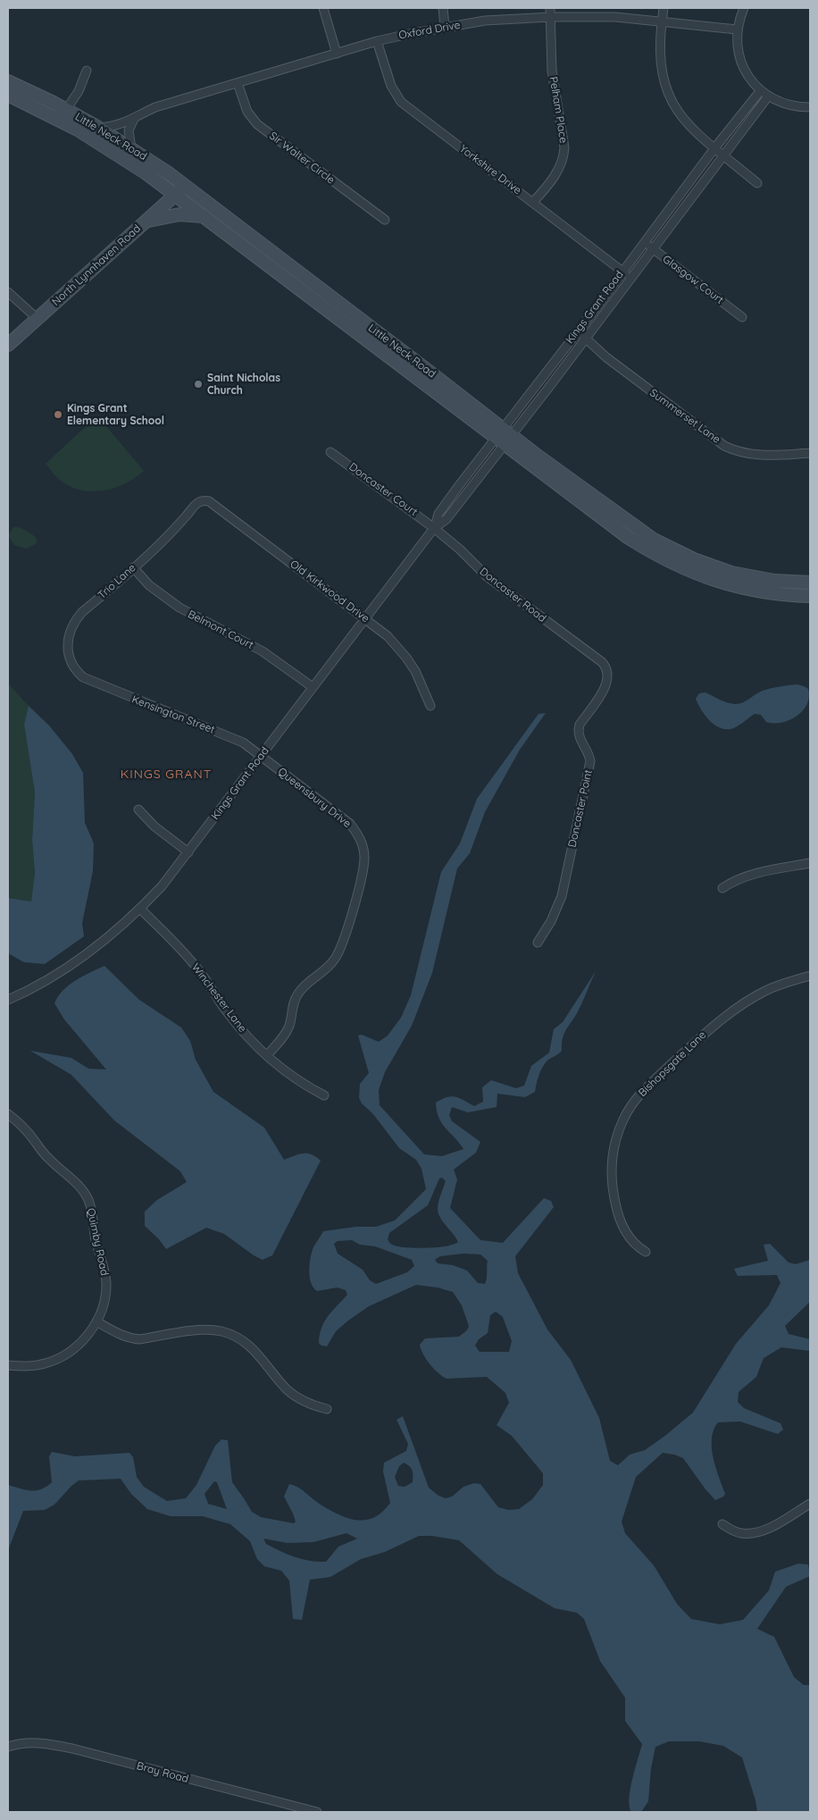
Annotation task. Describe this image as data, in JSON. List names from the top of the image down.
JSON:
{
  "streets": {
    "street": [
      "Oxford Drive",
      "Pelham Place",
      "Little Neck Road",
      "Sir Walter Circle",
      "Yorkshire Drive",
      "North Lynnhaven Road",
      "Glasgow Court",
      "Kings Grant Road",
      "Summerset Lane",
      "Doncaster Court",
      "Trio Lane",
      "Old Kirkwood Drive",
      "Doncaster Road",
      "Belmont Court",
      "Kensington Street",
      "Queensbury Drive",
      "Doncaster Point",
      "Winchester Lane",
      "Bishopsgate Lane",
      "Quimby Road",
      "Bray Road"
    ]
  },
  "crossings": [
    ["Oxford Drive", "Pelham Place"],
    ["Oxford Drive", "Little Neck Road"],
    ["Oxford Drive", "Sir Walter Circle"],
    ["Oxford Drive", "Yorkshire Drive"],
    ["Pelham Place", "Yorkshire Drive"],
    ["Little Neck Road", "North Lynnhaven Road"],
    ["Little Neck Road", "Kings Grant Road"],
    ["Yorkshire Drive", "Kings Grant Road"],
    ["Glasgow Court", "Kings Grant Road"],
    ["Kings Grant Road", "Summerset Lane"],
    ["Kings Grant Road", "Doncaster Court"],
    ["Kings Grant Road", "Old Kirkwood Drive"],
    ["Kings Grant Road", "Doncaster Road"],
    ["Kings Grant Road", "Belmont Court"],
    ["Kings Grant Road", "Kensington Street"],
    ["Kings Grant Road", "Queensbury Drive"],
    ["Kings Grant Road", "Winchester Lane"],
    ["Doncaster Court", "Doncaster Road"],
    ["Trio Lane", "Old Kirkwood Drive"],
    ["Trio Lane", "Belmont Court"],
    ["Trio Lane", "Kensington Street"],
    ["Doncaster Road", "Doncaster Point"],
    ["Kensington Street", "Queensbury Drive"],
    ["Queensbury Drive", "Winchester Lane"]
  ],
  "districts": ["KINGS GRANT"],
  "places": ["Saint Nicholas Church", "Kings Grant Elementary School"]
}
